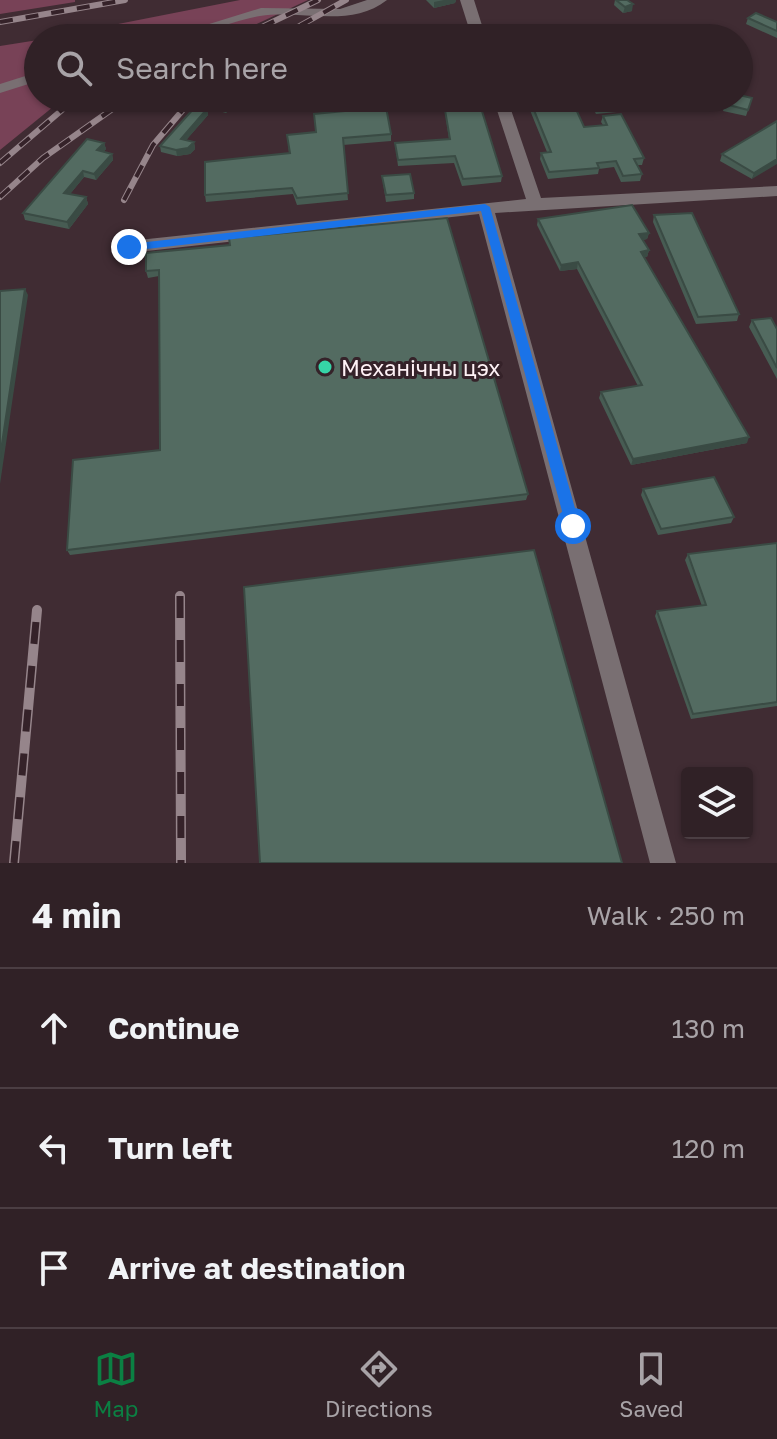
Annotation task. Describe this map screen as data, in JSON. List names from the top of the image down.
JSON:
{
  "places": ["Механічны цэх"],
  "page": {
    "search": "Search here",
    "heading": ["4 min", "Walk · 250 m"],
    "list": [
      ["Continue", "130 m"],
      ["Turn left", "120 m"],
      "Arrive at destination"
    ],
    "nav": ["Map", "Directions", "Saved"]
  }
}
